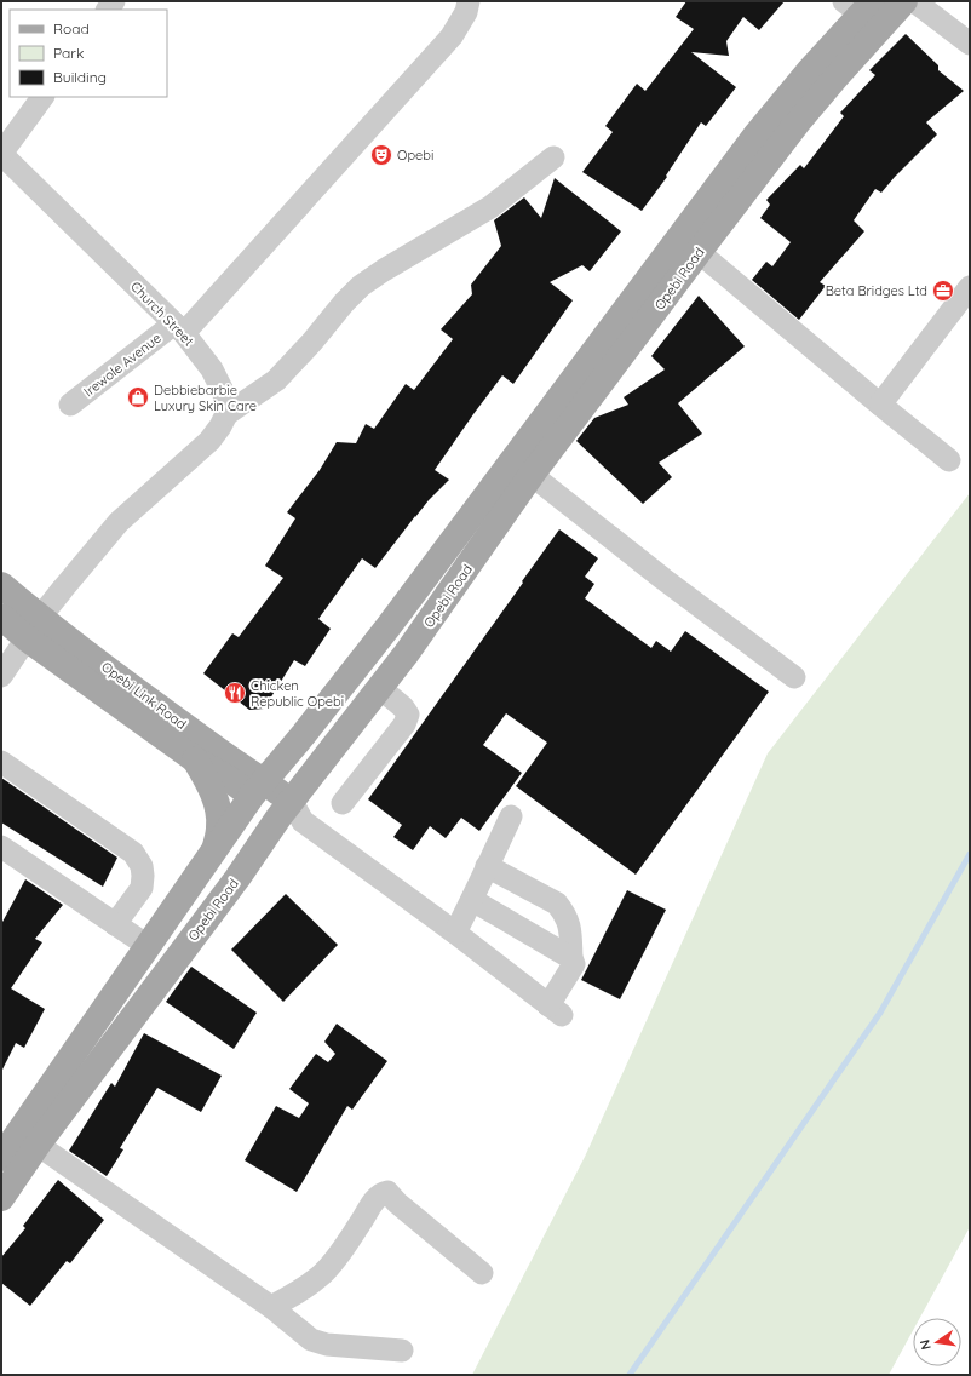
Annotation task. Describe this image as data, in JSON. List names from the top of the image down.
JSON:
{
  "streets": {
    "main road": ["Opebi Road", "Opebi Link Road"],
    "street": ["Church Street", "Irewole Avenue"]
  },
  "crossings": [
    ["Opebi Road", "Opebi Link Road"],
    ["Church Street", "Irewole Avenue"]
  ],
  "places": {
    "theatre": ["Opebi"],
    "office": ["Beta Bridges Ltd"],
    "shop": ["Debbiebarbie Luxury Skin Care"],
    "restaurant": ["Chicken Republic Opebi"]
  },
  "legend": ["Road", "Park", "Building"],
  "north": "left"
}
